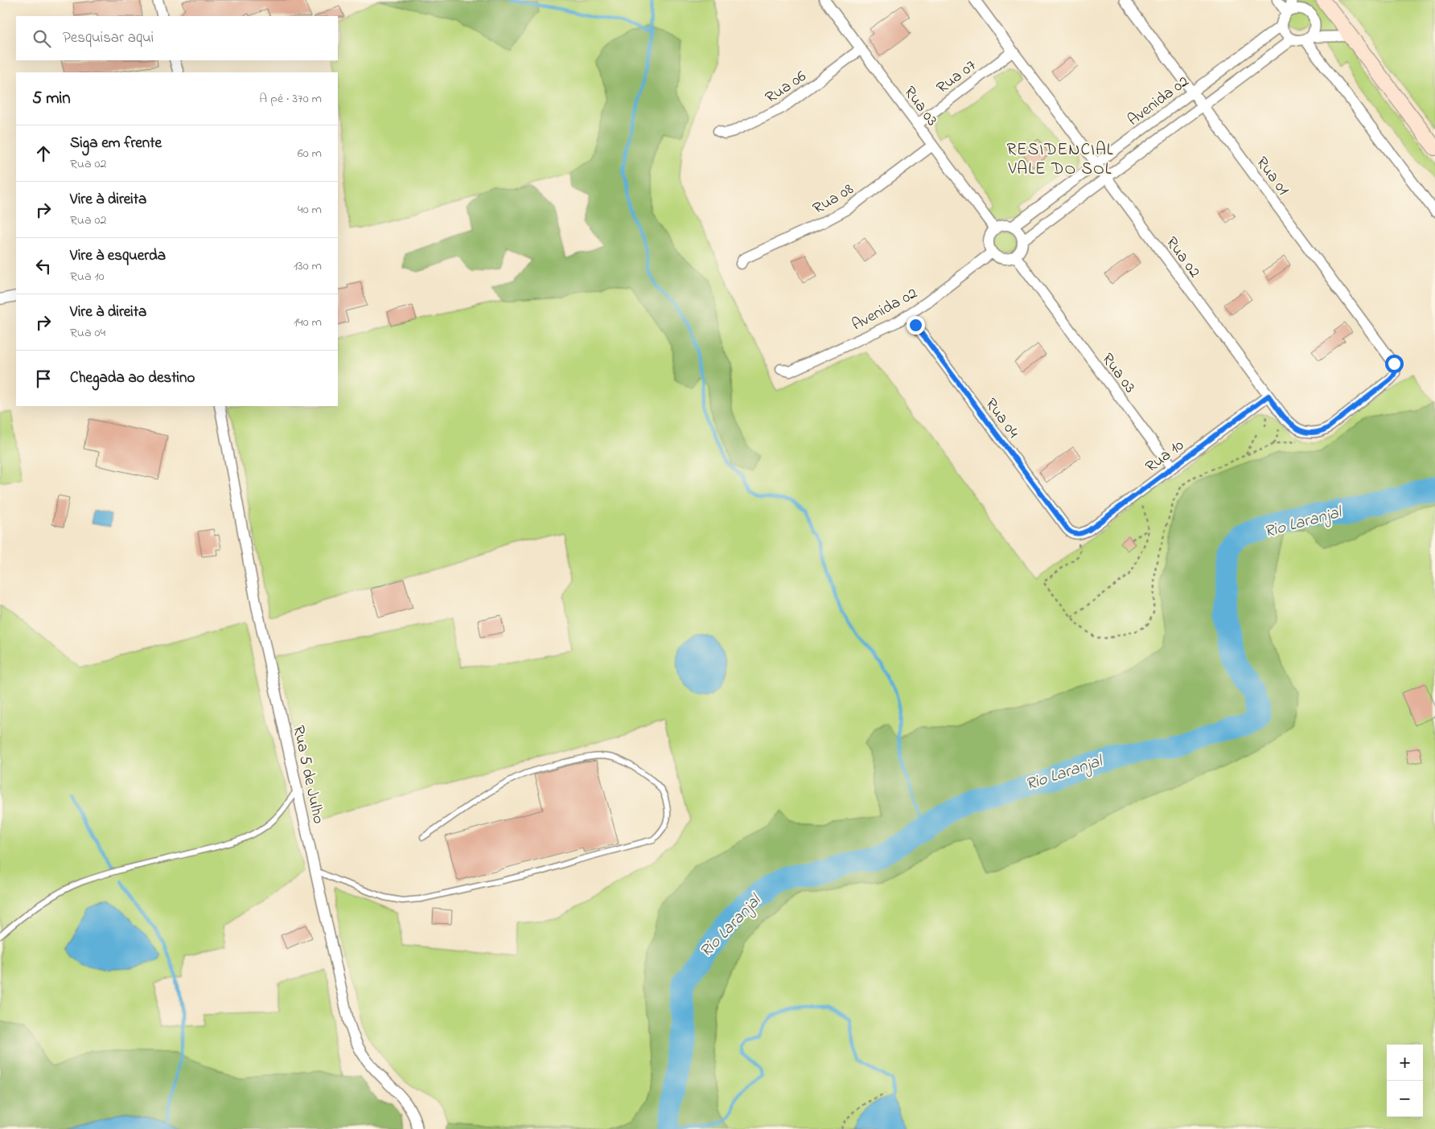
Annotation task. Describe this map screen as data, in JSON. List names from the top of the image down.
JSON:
{
  "streets": {
    "street": [
      "Rua 07",
      "Rua 06",
      "Avenida 02",
      "Rua 03",
      "Rua 01",
      "Rua 08",
      "Rua 02",
      "Rua 04",
      "Rua 10",
      "Rua 5 de Julho"
    ]
  },
  "crossings": [
    ["Rua 07", "Rua 03"],
    ["Rua 07", "Rua 02"],
    ["Rua 06", "Rua 03"],
    ["Avenida 02", "Rua 03"],
    ["Avenida 02", "Rua 01"],
    ["Avenida 02", "Rua 02"],
    ["Avenida 02", "Rua 04"],
    ["Rua 03", "Rua 08"],
    ["Rua 03", "Rua 10"],
    ["Rua 01", "Rua 02"],
    ["Rua 02", "Rua 10"],
    ["Rua 04", "Rua 10"]
  ],
  "districts": ["RESIDENCIAL VALE DO SOL"],
  "water": ["Rio Laranjal"],
  "page": {
    "search": "Pesquisar aqui",
    "heading": ["5 min", "A pé · 370 m"],
    "list": [
      ["Siga em frente", "Rua 02", "60 m"],
      ["Vire à direita", "Rua 02", "40 m"],
      ["Vire à esquerda", "Rua 10", "130 m"],
      ["Vire à direita", "Rua 04", "140 m"],
      "Chegada ao destino"
    ],
    "map_buttons": ["+", "−"]
  }
}
